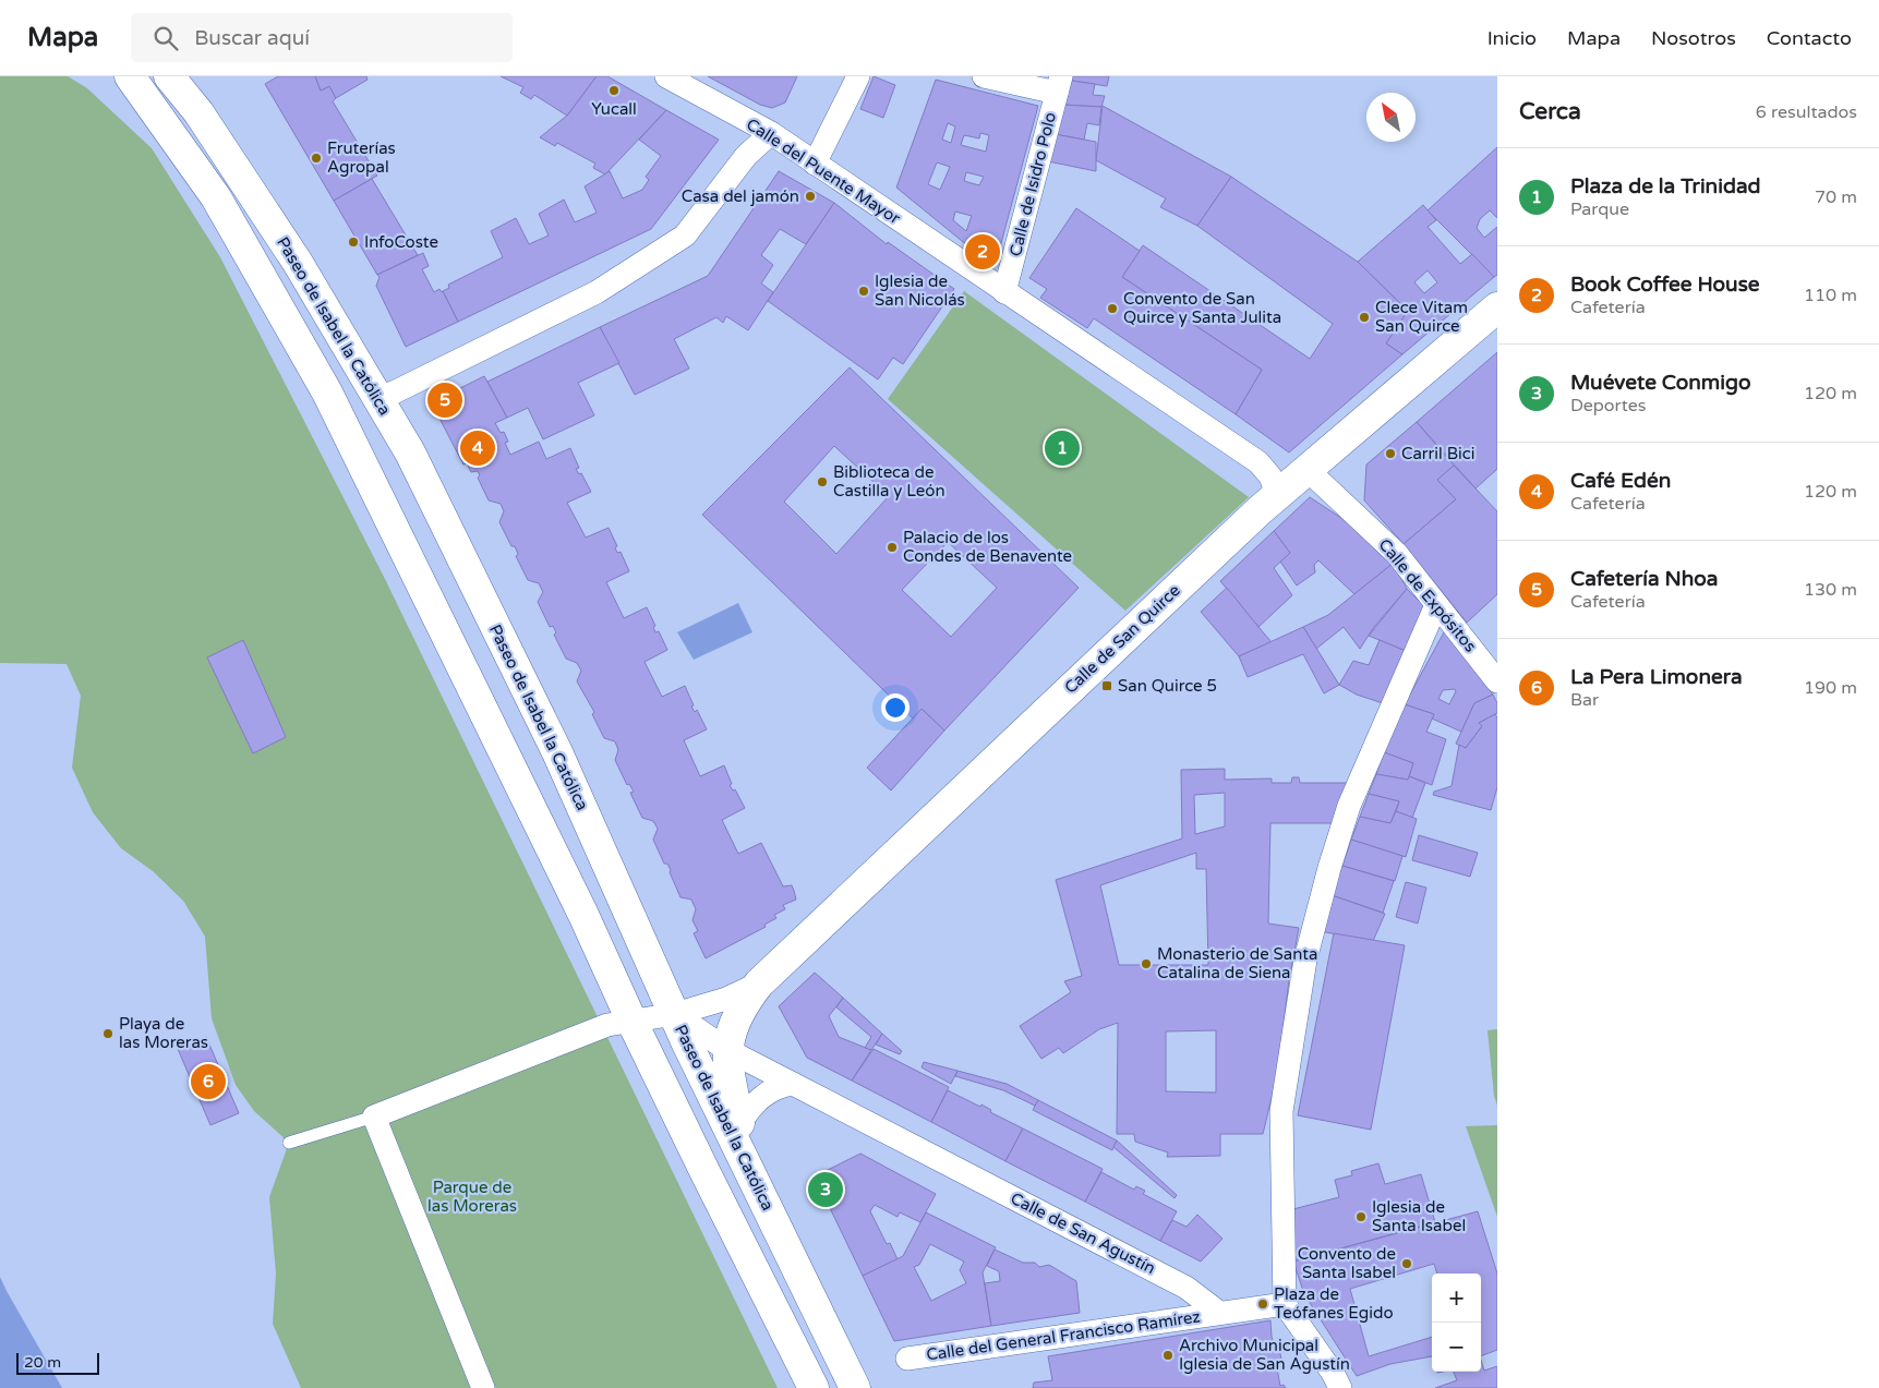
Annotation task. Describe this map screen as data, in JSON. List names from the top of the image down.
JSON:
{
  "streets": {
    "main road": ["Paseo de Isabel la Católica", "Calle de San Quirce"],
    "street": [
      "Calle del Puente Mayor",
      "Calle de Isidro Polo",
      "Calle de Expósitos",
      "Calle de San Agustín",
      "Calle del General Francisco Ramírez"
    ]
  },
  "crossings": [
    ["Calle del Puente Mayor", "Calle de Isidro Polo"],
    ["Calle del Puente Mayor", "Calle de San Quirce"],
    ["Paseo de Isabel la Católica", "Calle de San Quirce"],
    ["Paseo de Isabel la Católica", "Calle de San Agustín"],
    ["Calle de Expósitos", "Calle de San Quirce"],
    ["Calle de San Quirce", "Calle de San Agustín"],
    ["Calle de San Agustín", "Calle del General Francisco Ramírez"]
  ],
  "parks": ["Parque de las Moreras"],
  "places": {
    "other": [
      "Yucall",
      "Fruterías Agropal",
      "Casa del jamón",
      "InfoCoste",
      "Iglesia de San Nicolás",
      "Convento de San Quirce y Santa Julita",
      "Clece Vitam San Quirce",
      "Carril Bici",
      "Biblioteca de Castilla y León",
      "Palacio de los Condes de Benavente",
      "Monasterio de Santa Catalina de Siena",
      "Playa de las Moreras",
      "Iglesia de Santa Isabel",
      "Convento de Santa Isabel",
      "Plaza de Teófanes Egido",
      "Archivo Municipal Iglesia de San Agustín"
    ],
    "transit": ["San Quirce 5"]
  },
  "scale_bar": "20 m",
  "north": "top left",
  "page": {
    "header": "Mapa",
    "search": "Buscar aquí",
    "nav": [
      "Inicio",
      "Mapa",
      "Nosotros",
      "Contacto"
    ],
    "heading": ["Cerca", "6 resultados"],
    "list": [
      {
        "mark": "1",
        "name": "Plaza de la Trinidad",
        "note": "Parque",
        "value": "70 m"
      },
      {
        "mark": "2",
        "name": "Book Coffee House",
        "note": "Cafetería",
        "value": "110 m"
      },
      {
        "mark": "3",
        "name": "Muévete Conmigo",
        "note": "Deportes",
        "value": "120 m"
      },
      {
        "mark": "4",
        "name": "Café Edén",
        "note": "Cafetería",
        "value": "120 m"
      },
      {
        "mark": "5",
        "name": "Cafetería Nhoa",
        "note": "Cafetería",
        "value": "130 m"
      },
      {
        "mark": "6",
        "name": "La Pera Limonera",
        "note": "Bar",
        "value": "190 m"
      }
    ],
    "pins": [
      "2",
      "5",
      "1",
      "4",
      "6",
      "3"
    ],
    "map_buttons": ["+", "−"],
    "scale": "20 m"
  }
}
